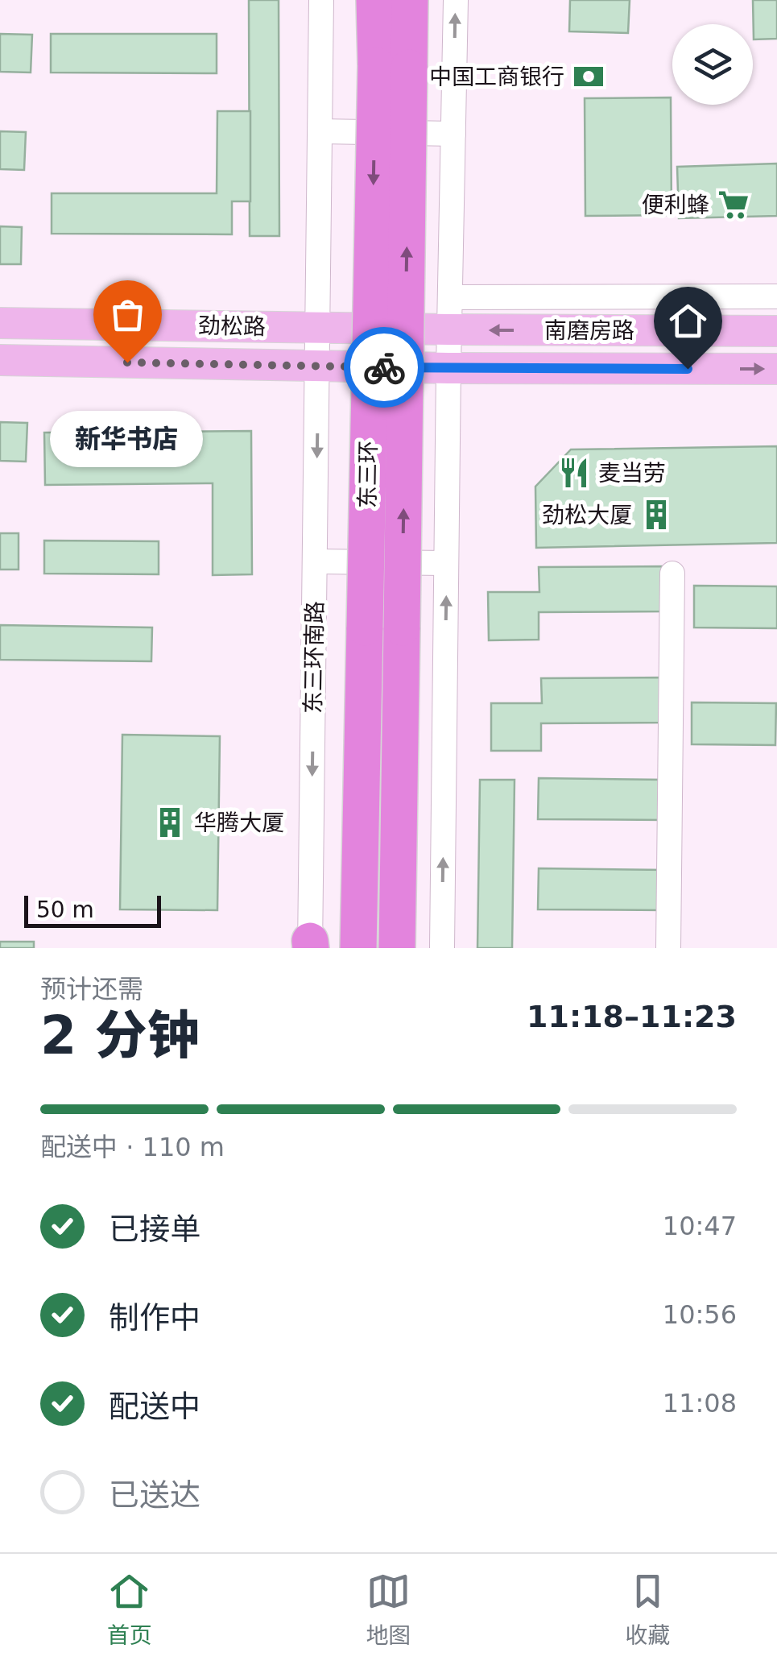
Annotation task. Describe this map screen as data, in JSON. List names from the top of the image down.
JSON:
{
  "streets": {
    "highway": ["东三环"],
    "main road": ["劲松路", "南磨房路"],
    "street": ["东三环南路"]
  },
  "crossings": [
    ["劲松路", "南磨房路"],
    ["劲松路", "东三环南路"]
  ],
  "places": {
    "bank": ["中国工商银行"],
    "supermarket": ["便利蜂"],
    "other": ["新华书店"],
    "restaurant": ["麦当劳"],
    "building": ["劲松大厦", "华腾大厦"]
  },
  "scale_bar": "50 m",
  "page": {
    "bubble": "新华书店",
    "scale": "50 m",
    "heading": ["2 分钟", "预计还需", "11:18–11:23"],
    "bar": "配送中 · 110 m",
    "list": [
      ["已接单", "10:47"],
      ["制作中", "10:56"],
      ["配送中", "11:08"],
      "已送达"
    ],
    "tabs": ["首页", "地图", "收藏"]
  }
}
